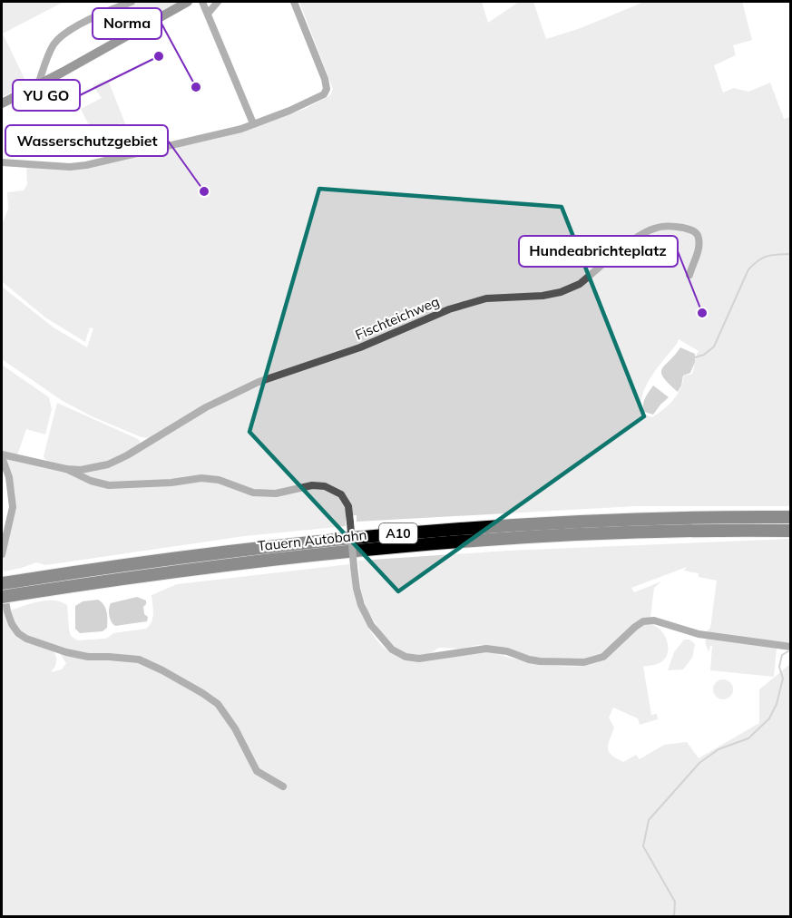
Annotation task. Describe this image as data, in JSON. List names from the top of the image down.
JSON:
{
  "streets": {
    "highway": ["A10", "Tauern Autobahn"],
    "street": ["Fischteichweg"]
  },
  "places": [
    "YU GO",
    "Norma",
    "Wasserschutzgebiet",
    "Hundeabrichteplatz"
  ]
}
